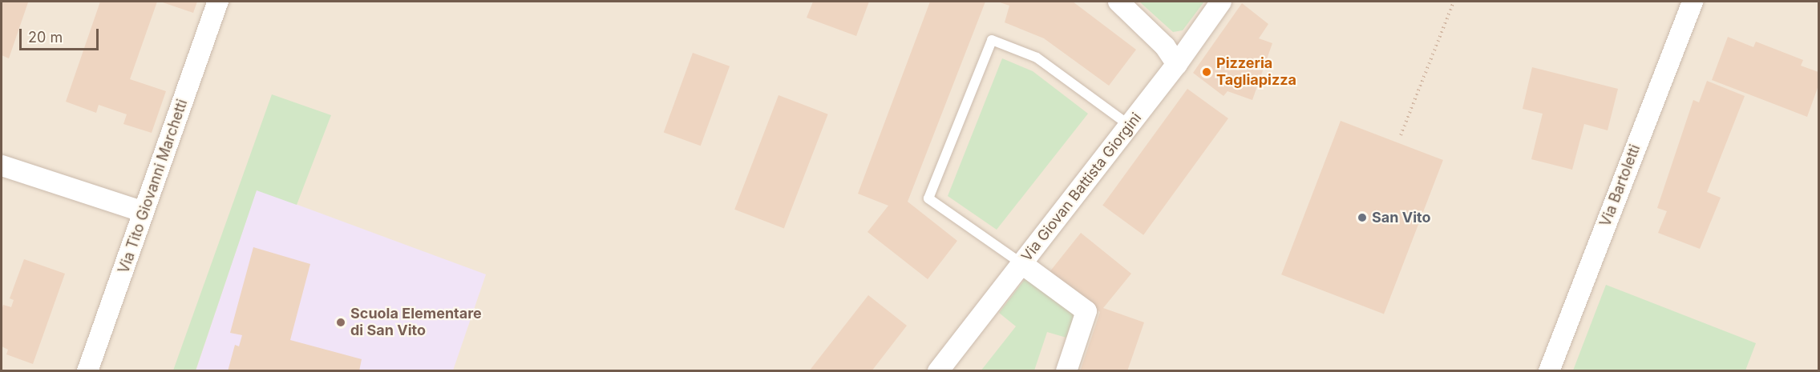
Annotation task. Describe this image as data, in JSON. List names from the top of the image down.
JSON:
{
  "streets": {
    "street": ["Via Bartoletti", "Via Tito Giovanni Marchetti", "Via Giovan Battista Giorgini"]
  },
  "places": ["Pizzeria Tagliapizza", "San Vito", "Scuola Elementare di San Vito"],
  "scale_bar": "20 m"
}
